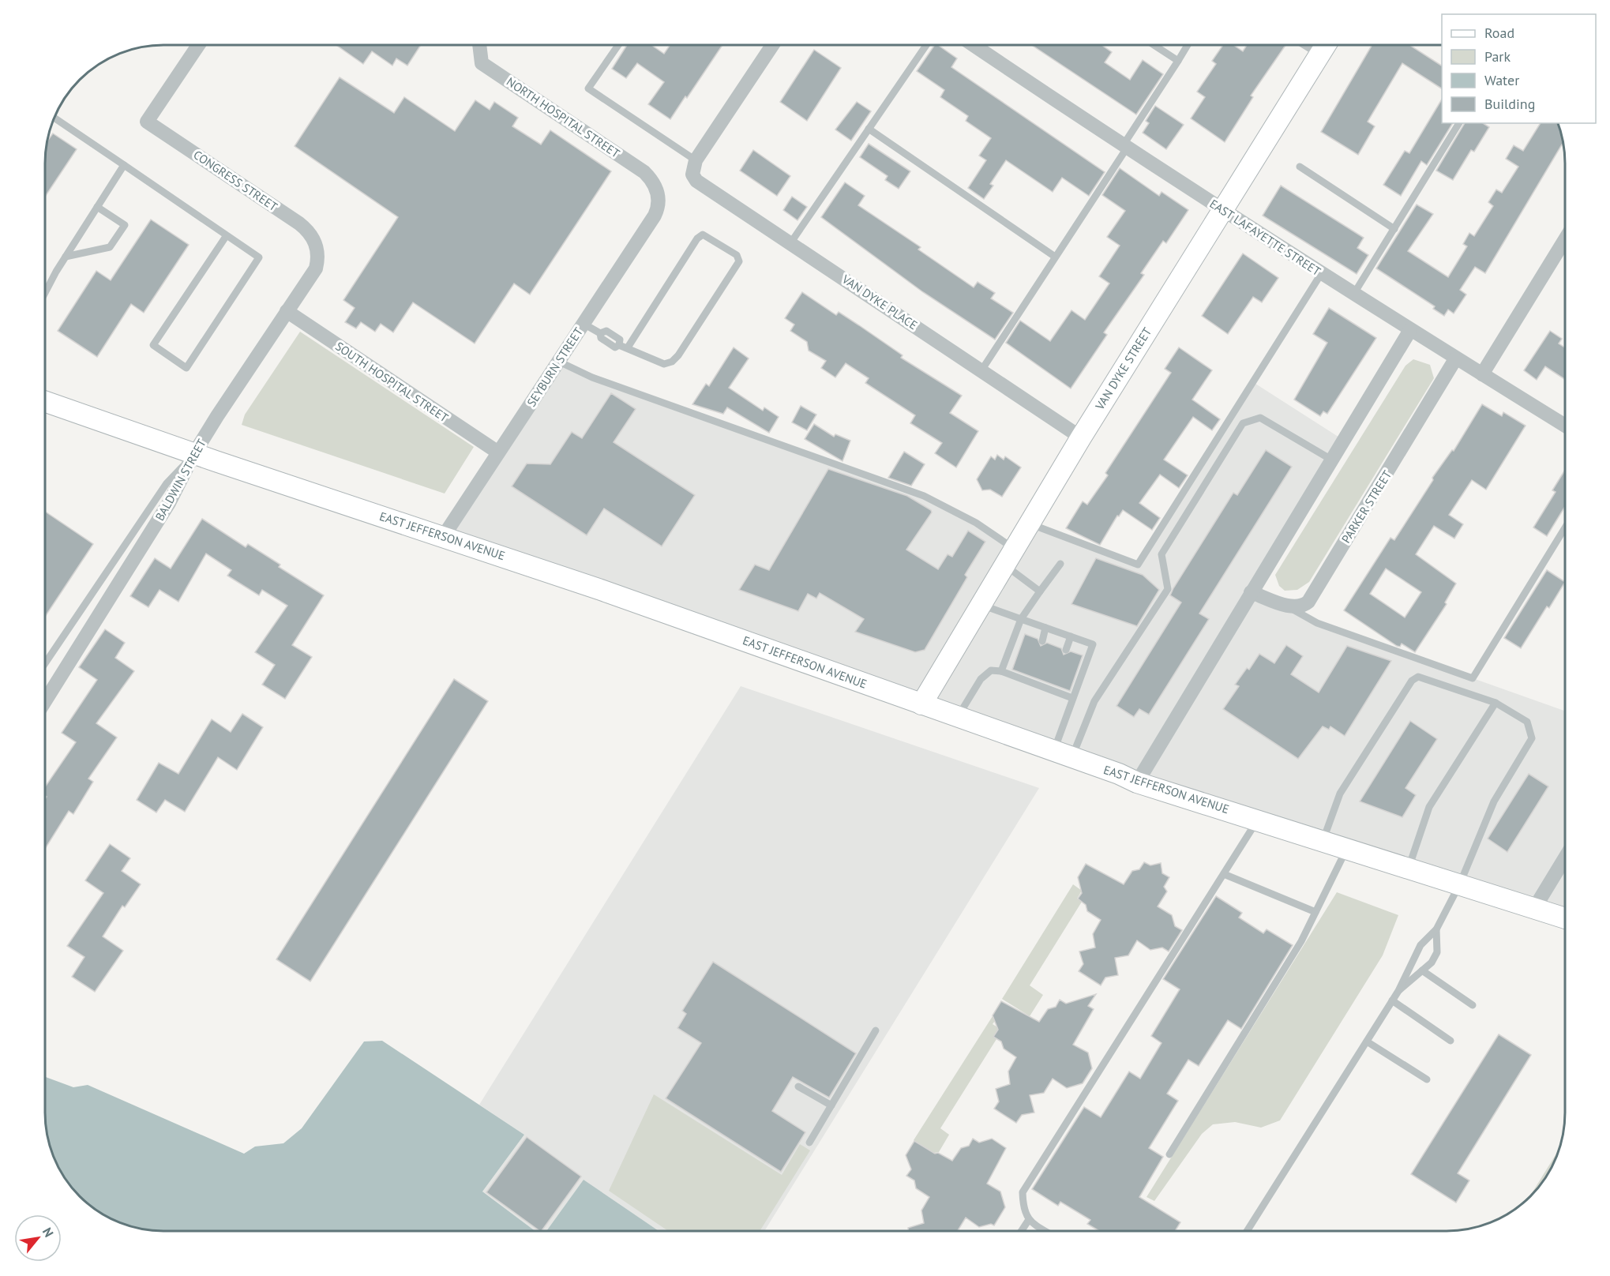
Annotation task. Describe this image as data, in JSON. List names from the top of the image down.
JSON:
{
  "streets": {
    "main road": ["VAN DYKE STREET", "EAST JEFFERSON AVENUE"],
    "street": [
      "NORTH HOSPITAL STREET",
      "CONGRESS STREET",
      "EAST LAFAYETTE STREET",
      "VAN DYKE PLACE",
      "SEYBURN STREET",
      "SOUTH HOSPITAL STREET",
      "BALDWIN STREET",
      "PARKER STREET"
    ]
  },
  "crossings": [
    ["NORTH HOSPITAL STREET", "SEYBURN STREET"],
    ["CONGRESS STREET", "BALDWIN STREET"],
    ["EAST LAFAYETTE STREET", "VAN DYKE STREET"],
    ["EAST LAFAYETTE STREET", "PARKER STREET"],
    ["VAN DYKE PLACE", "VAN DYKE STREET"],
    ["SEYBURN STREET", "SOUTH HOSPITAL STREET"],
    ["SEYBURN STREET", "EAST JEFFERSON AVENUE"],
    ["VAN DYKE STREET", "EAST JEFFERSON AVENUE"],
    ["SOUTH HOSPITAL STREET", "BALDWIN STREET"],
    ["BALDWIN STREET", "EAST JEFFERSON AVENUE"]
  ],
  "legend": [
    "Road",
    "Park",
    "Water",
    "Building"
  ],
  "north": "top right"
}
